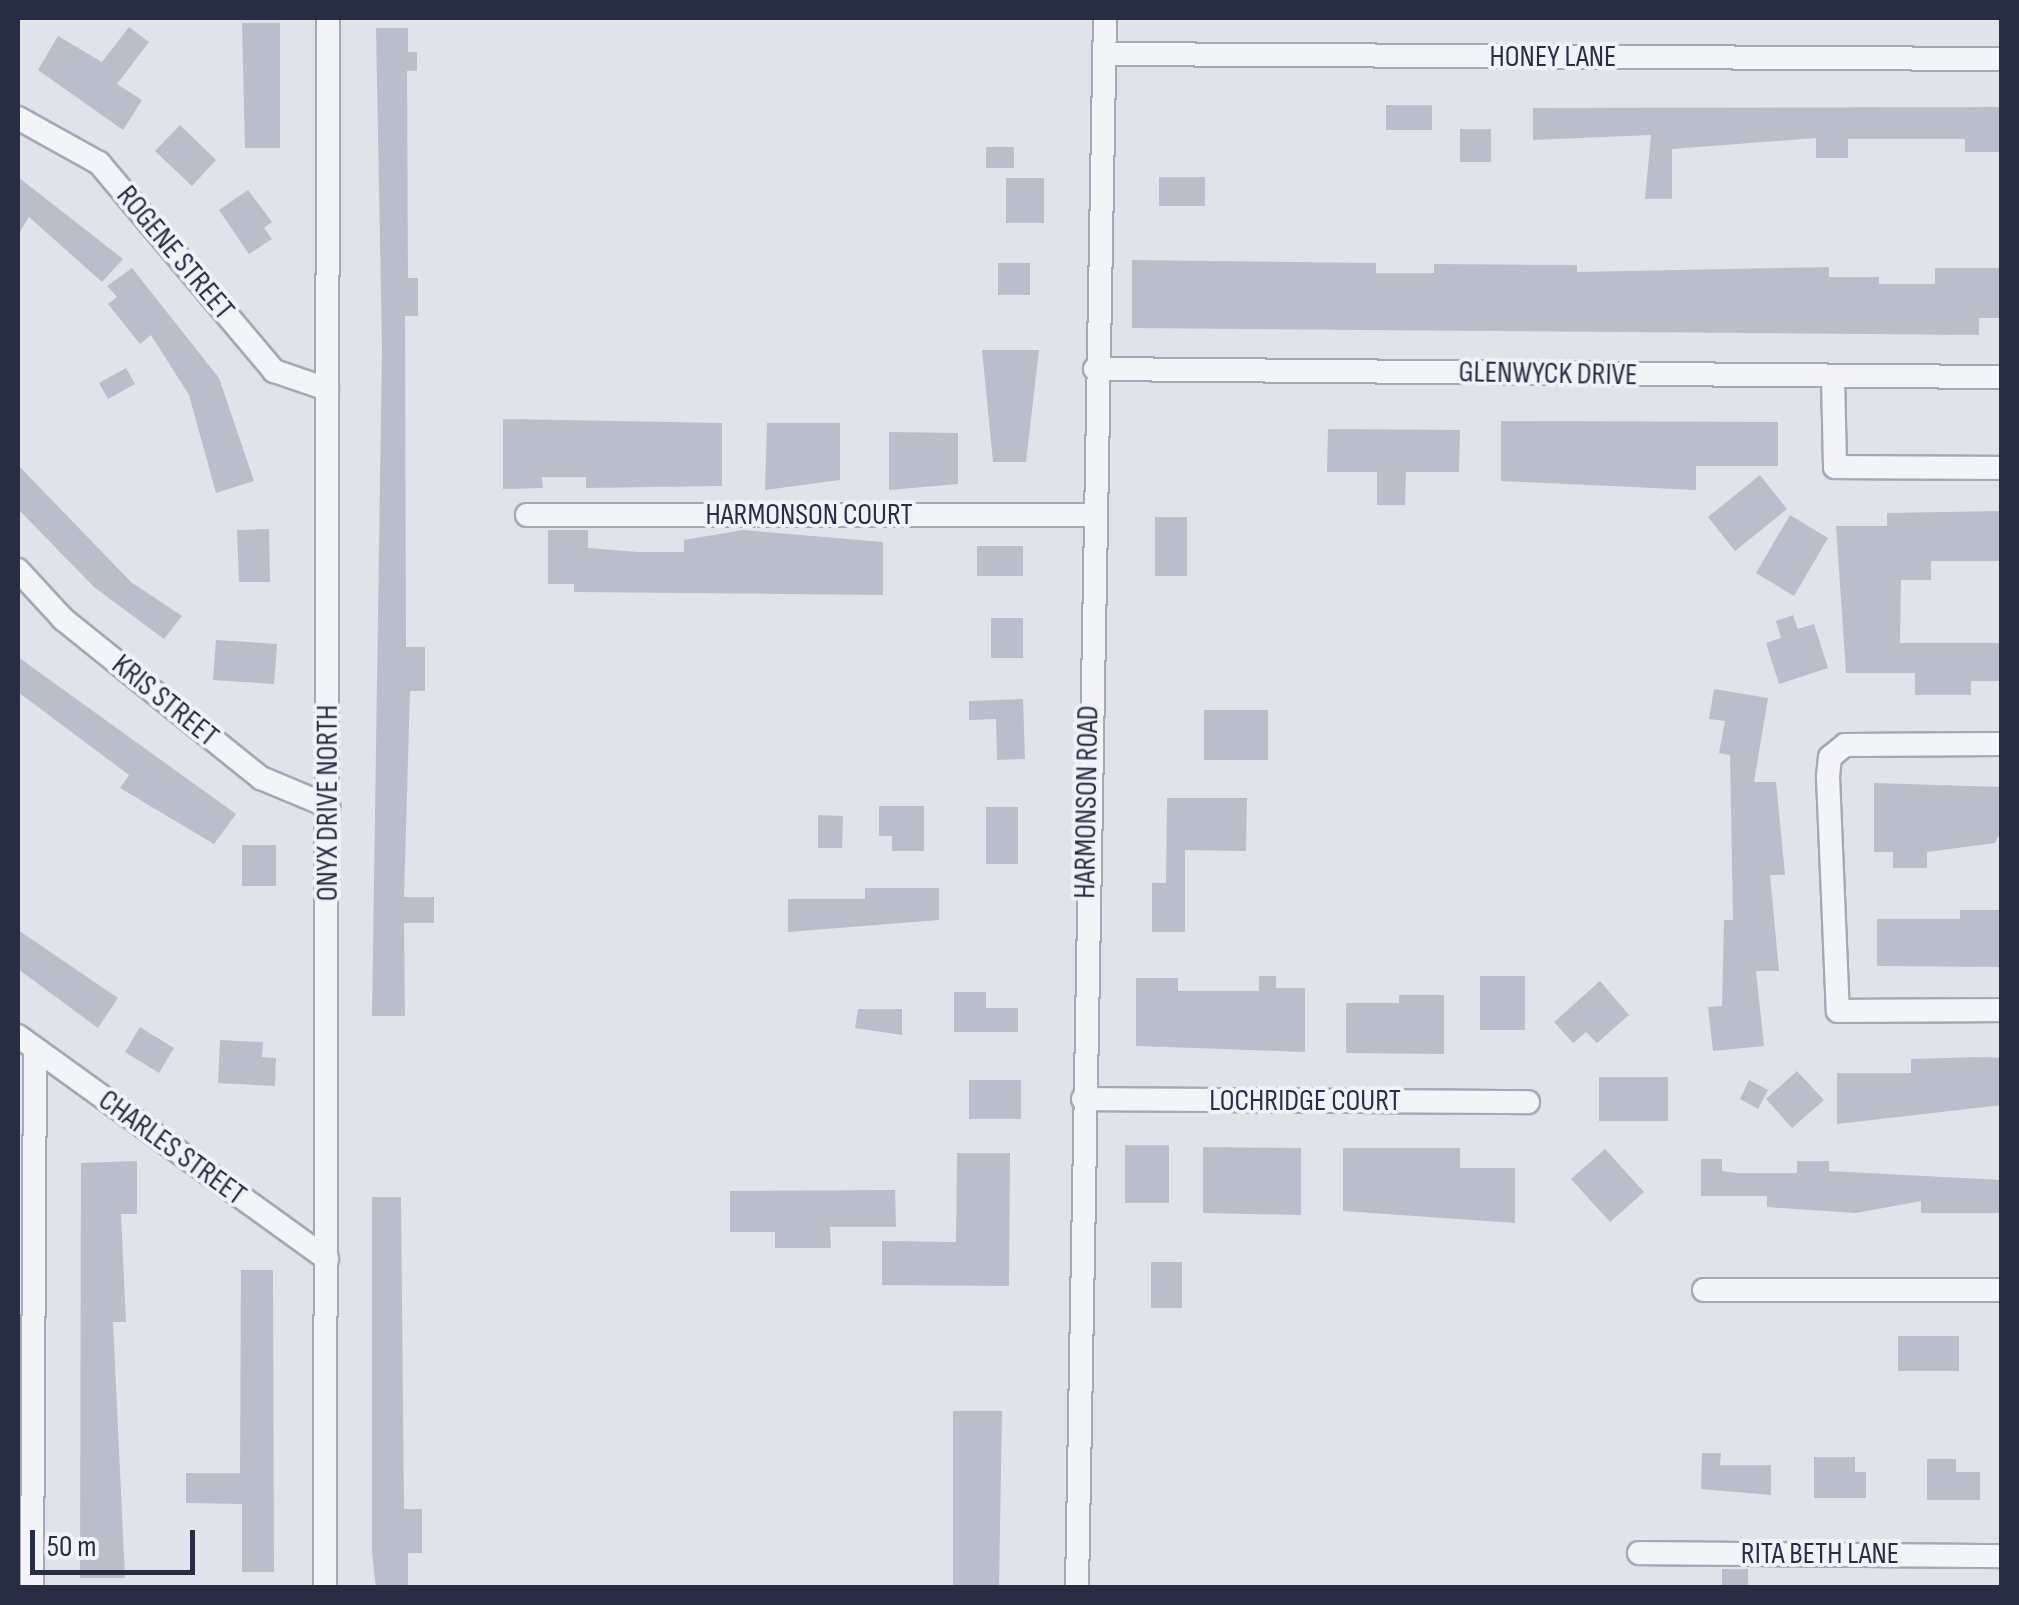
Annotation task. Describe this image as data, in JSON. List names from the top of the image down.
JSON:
{
  "streets": {
    "street": [
      "HONEY LANE",
      "ROGENE STREET",
      "GLENWYCK DRIVE",
      "HARMONSON COURT",
      "KRIS STREET",
      "HARMONSON ROAD",
      "ONYX DRIVE NORTH",
      "LOCHRIDGE COURT",
      "CHARLES STREET",
      "RITA BETH LANE"
    ]
  },
  "crossings": [
    ["HONEY LANE", "HARMONSON ROAD"],
    ["ROGENE STREET", "ONYX DRIVE NORTH"],
    ["GLENWYCK DRIVE", "HARMONSON ROAD"],
    ["HARMONSON COURT", "HARMONSON ROAD"],
    ["KRIS STREET", "ONYX DRIVE NORTH"],
    ["HARMONSON ROAD", "LOCHRIDGE COURT"],
    ["ONYX DRIVE NORTH", "CHARLES STREET"]
  ],
  "scale_bar": "50 m"
}
